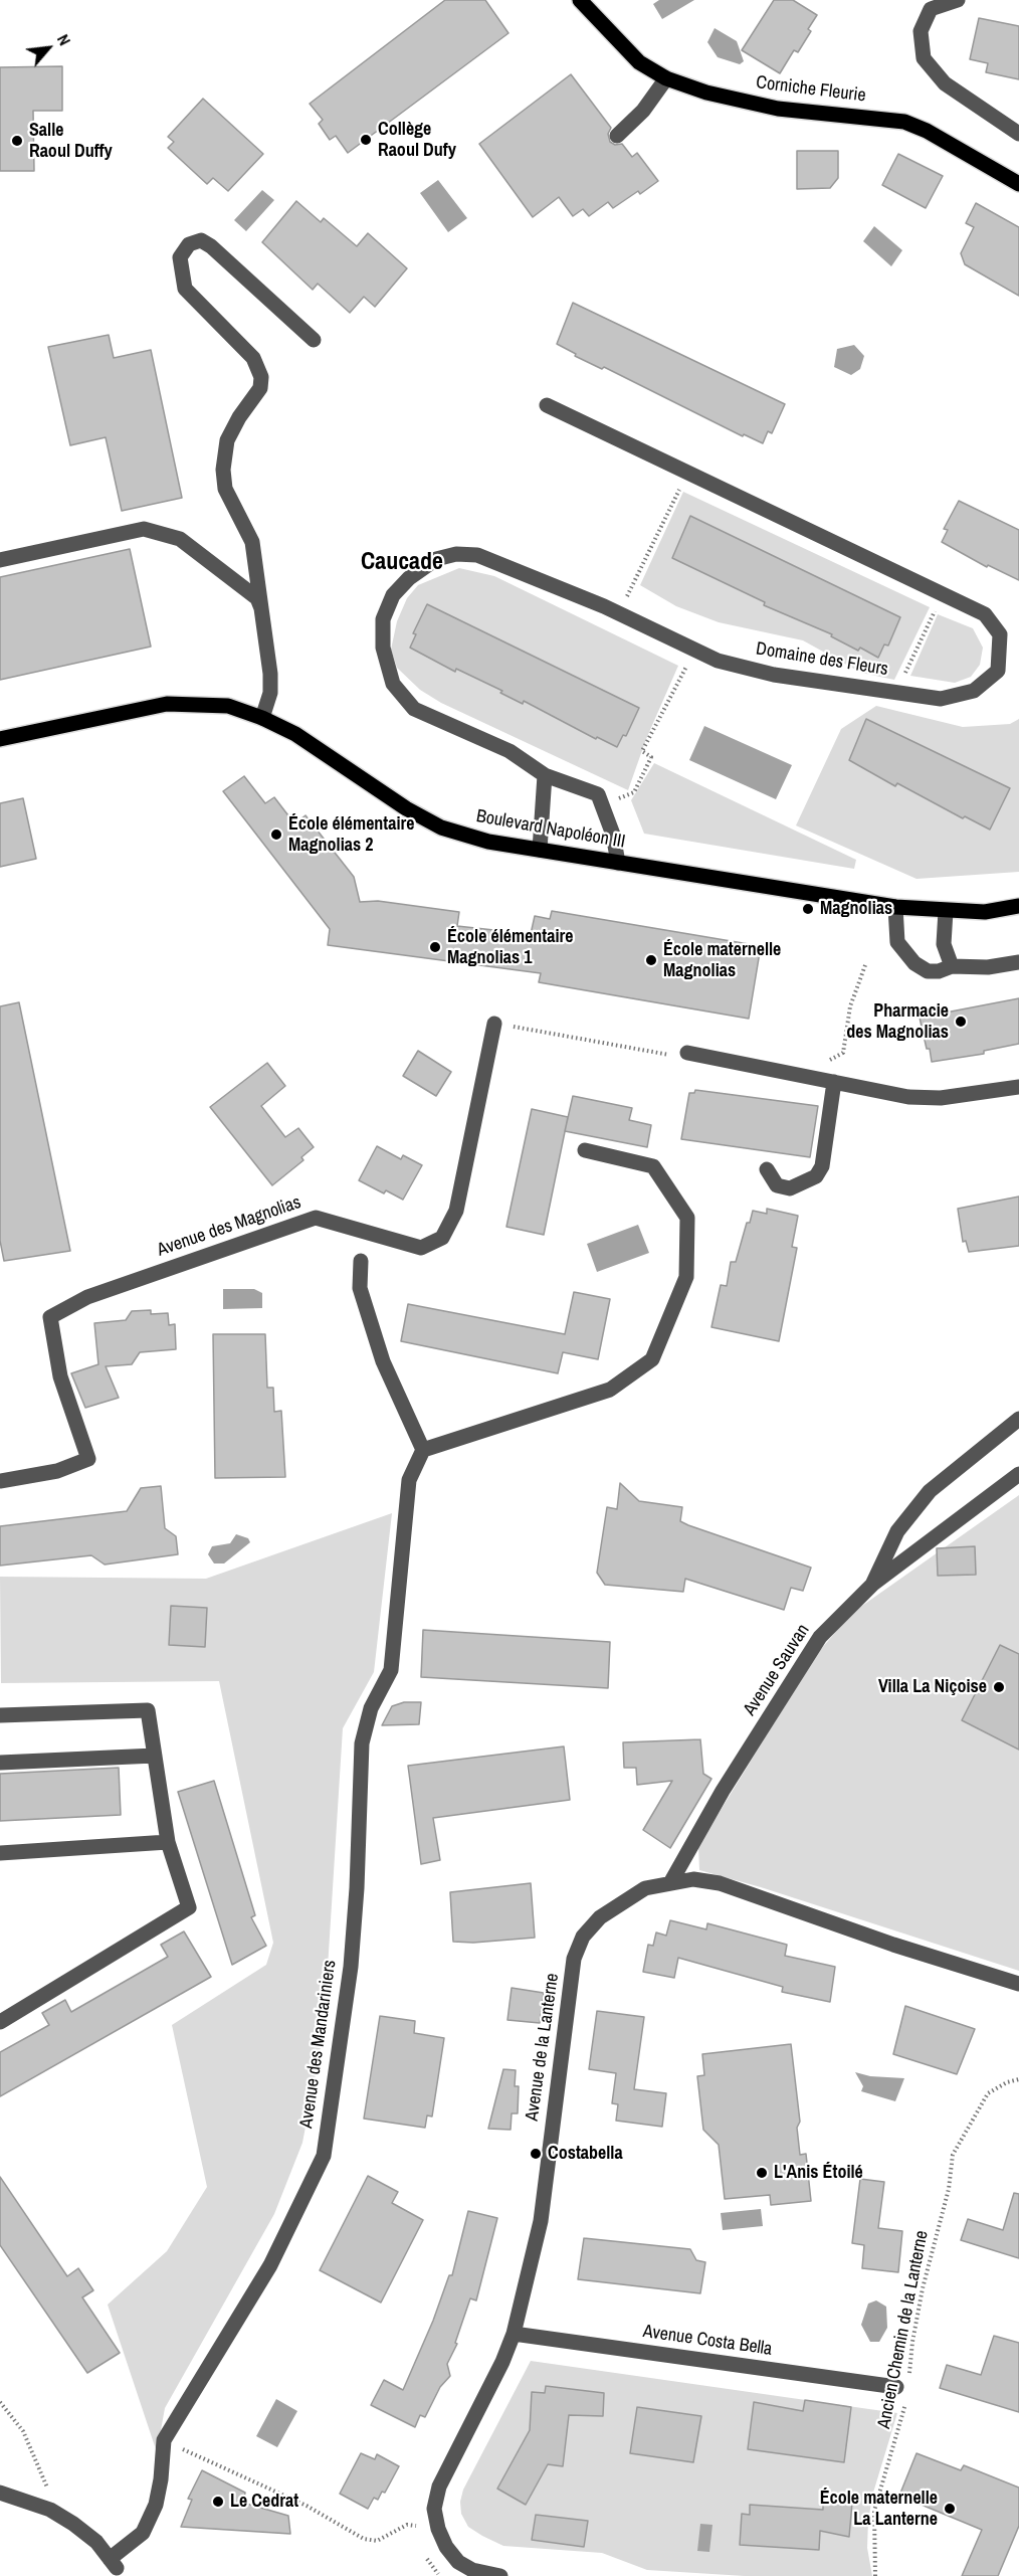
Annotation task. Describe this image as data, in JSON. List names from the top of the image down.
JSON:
{
  "streets": {
    "main road": ["Corniche Fleurie", "Boulevard Napoléon III"],
    "street": [
      "Domaine des Fleurs",
      "Avenue des Magnolias",
      "Avenue Sauvan",
      "Avenue des Mandariniers",
      "Avenue de la Lanterne",
      "Avenue Costa Bella"
    ],
    "path": ["Ancien Chemin de la Lanterne"]
  },
  "crossings": [
    ["Avenue Sauvan", "Avenue de la Lanterne"],
    ["Avenue de la Lanterne", "Avenue Costa Bella"],
    ["Ancien Chemin de la Lanterne", "Avenue Costa Bella"]
  ],
  "districts": ["Caucade"],
  "places": [
    "Collège Raoul Dufy",
    "Salle Raoul Duffy",
    "École élémentaire Magnolias 2",
    "Magnolias",
    "École élémentaire Magnolias 1",
    "École maternelle Magnolias",
    "Pharmacie des Magnolias",
    "Villa La Niçoise",
    "Costabella",
    "L'Anis Étoilé",
    "Le Cedrat",
    "École maternelle La Lanterne"
  ],
  "north": "top right"
}
